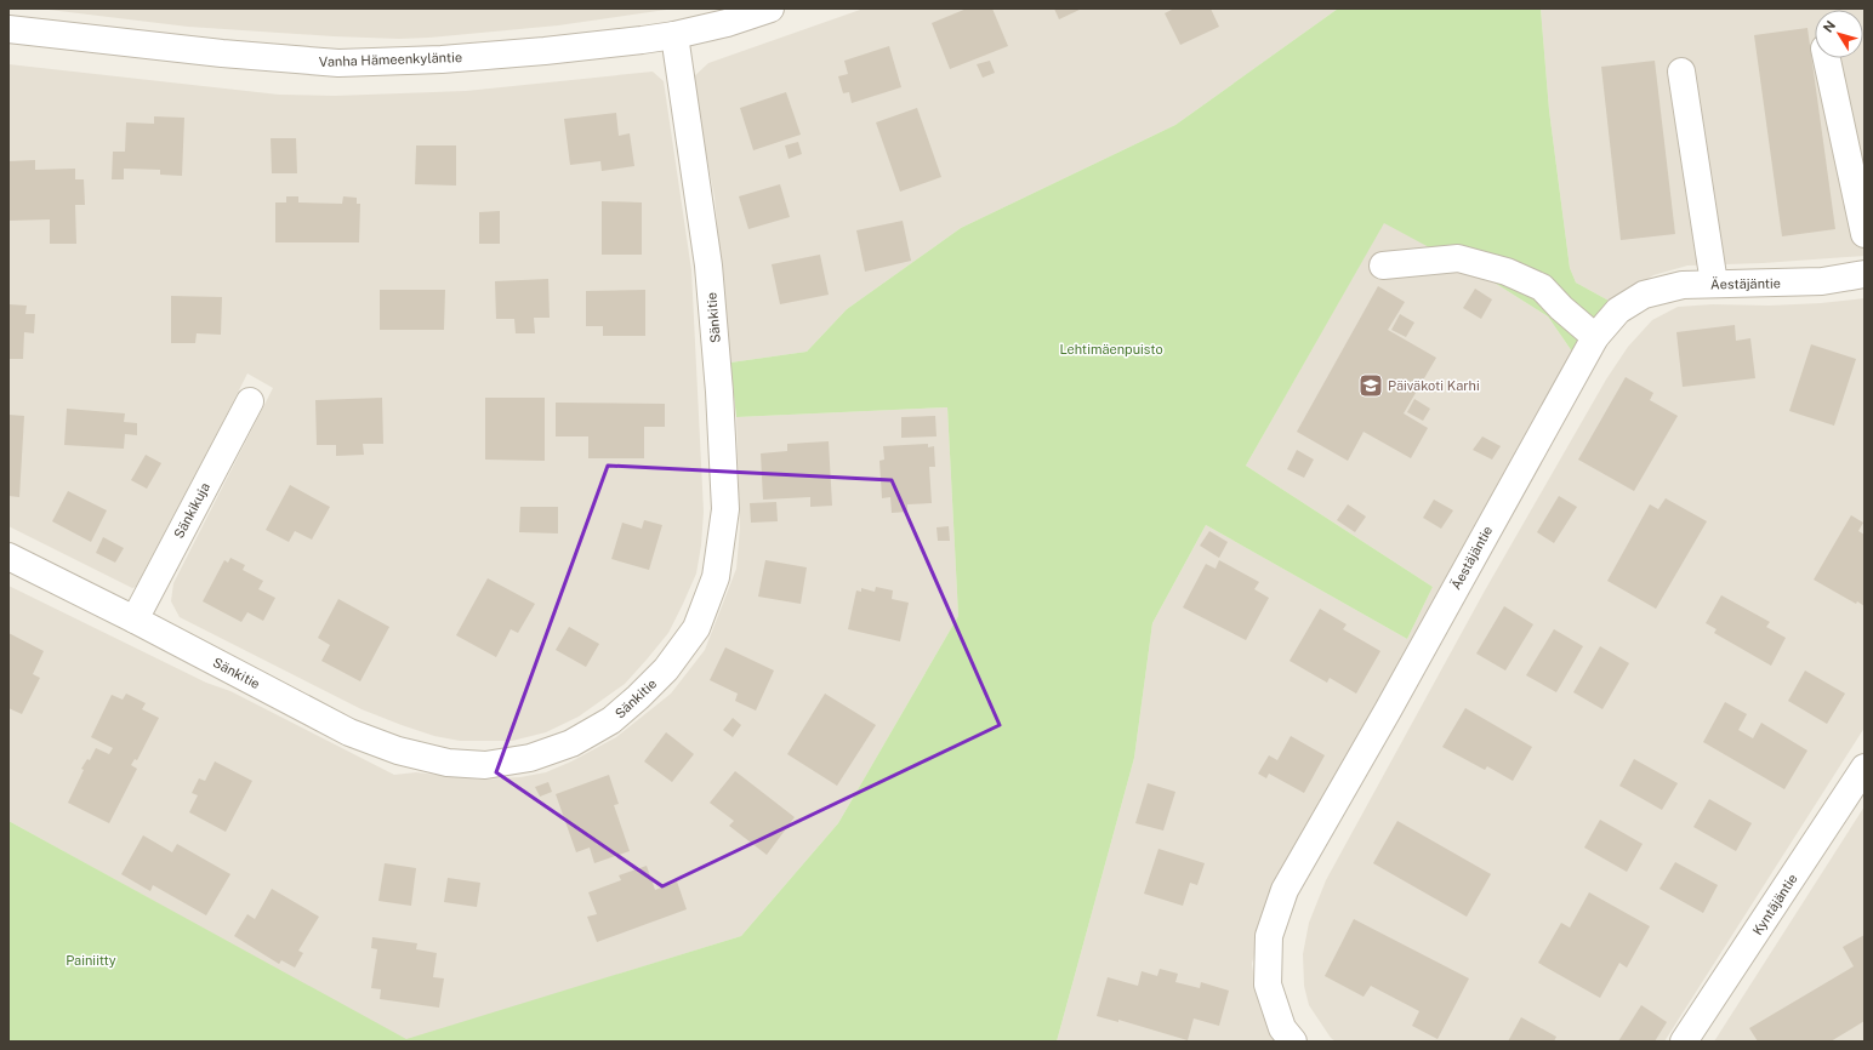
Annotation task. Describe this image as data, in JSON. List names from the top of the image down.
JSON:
{
  "streets": {
    "street": [
      "Vanha Hämeenkyläntie",
      "Äestäjäntie",
      "Sänkitie",
      "Sänkikuja",
      "Kyntäjäntie"
    ]
  },
  "crossings": [
    ["Vanha Hämeenkyläntie", "Sänkitie"],
    ["Sänkitie", "Sänkikuja"]
  ],
  "parks": ["Lehtimäenpuisto", "Painiitty"],
  "places": {
    "school or university": ["Päiväkoti Karhi"]
  },
  "north": "top left"
}
